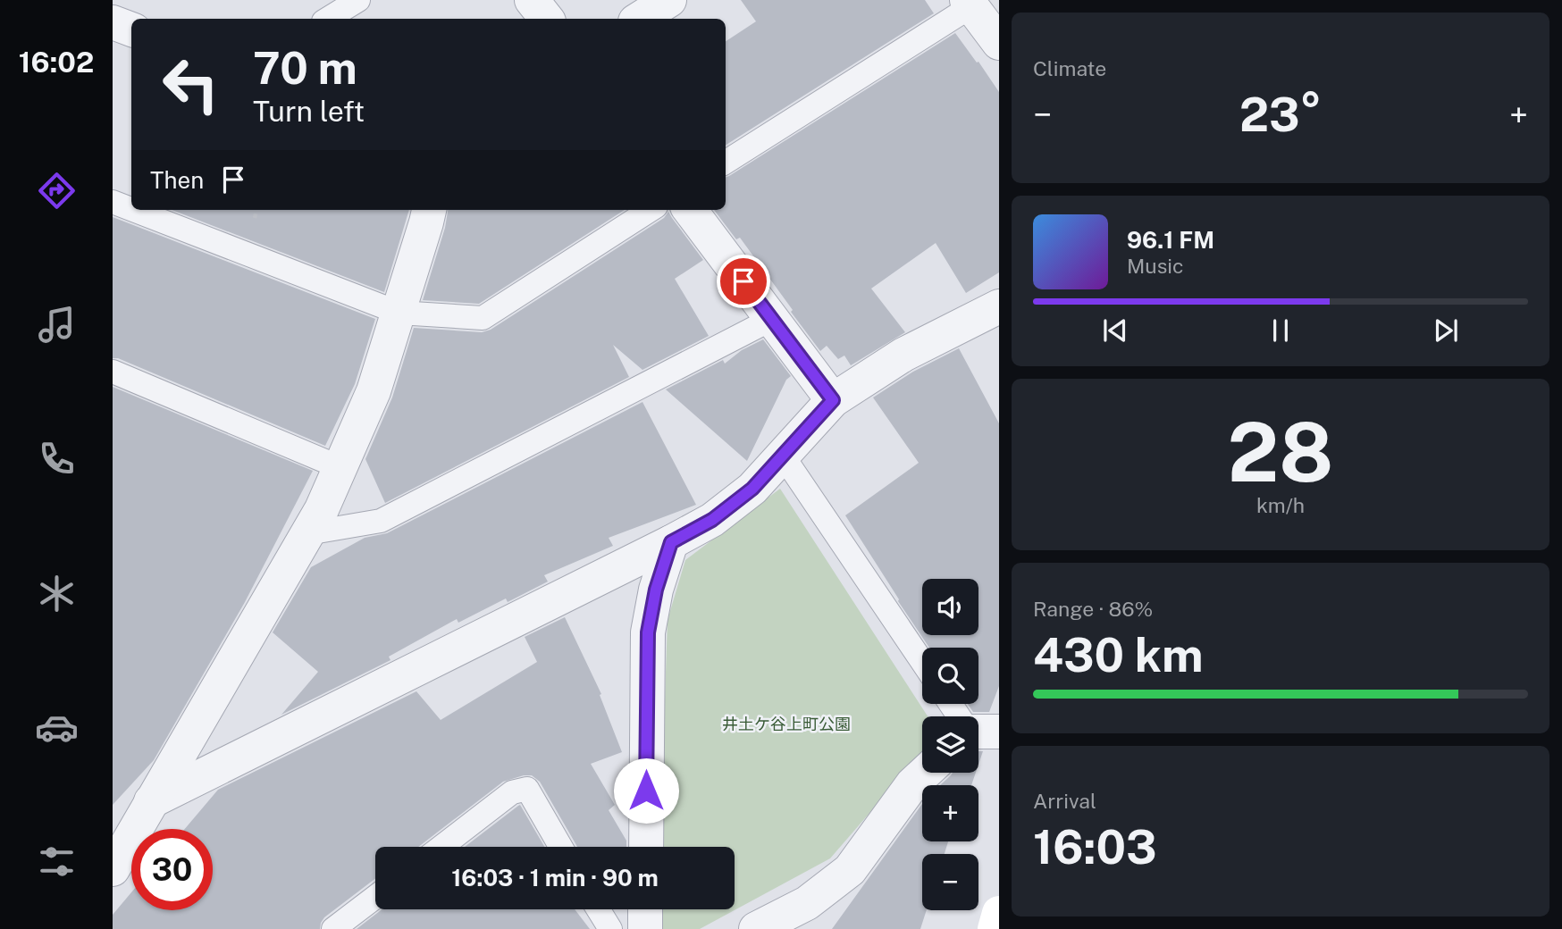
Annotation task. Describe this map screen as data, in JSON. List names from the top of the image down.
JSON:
{
  "parks": ["井土ケ谷上町公園"],
  "page": {
    "tabs": "16:02",
    "tile": [
      "Climate",
      ["28", "km/h"],
      ["Range · 86%", "430 km"],
      ["Arrival", "16:03"]
    ],
    "turn": ["70 m", "Turn left"],
    "heat": ["−", "23°", "+"],
    "then": "Then",
    "song": ["96.1 FM", "Music"],
    "map_buttons": ["+", "−"],
    "limit": "30",
    "trip": "16:03 · 1 min · 90 m"
  }
}
